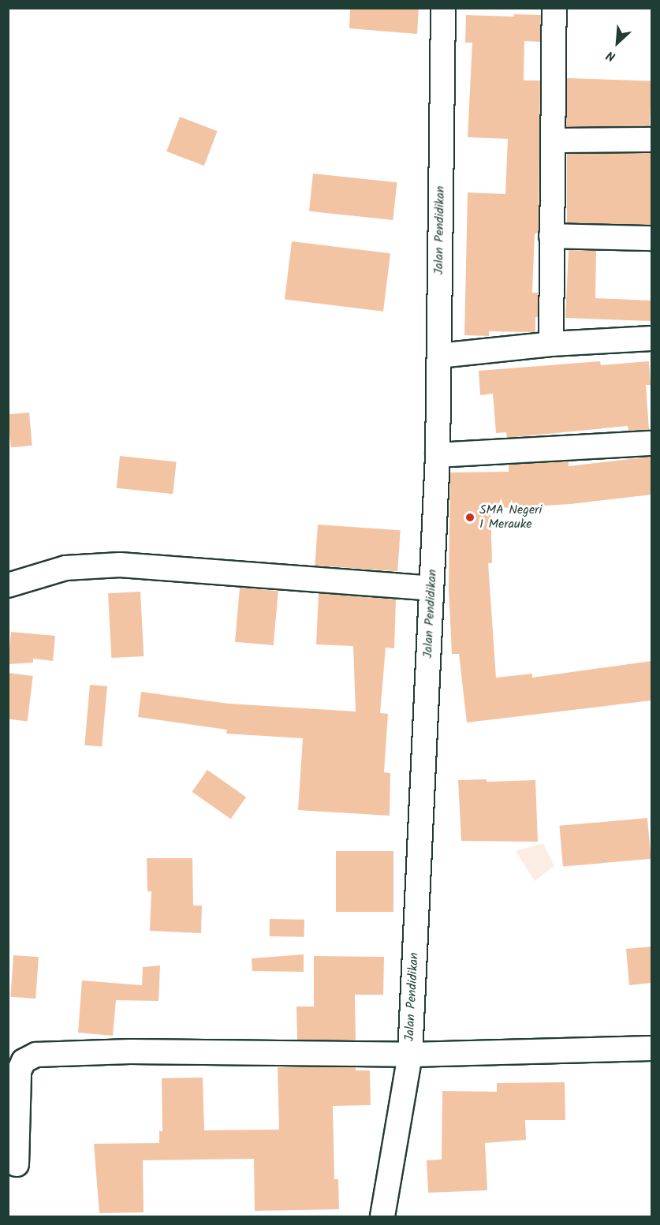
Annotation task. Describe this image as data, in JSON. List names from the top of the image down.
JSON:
{
  "streets": {
    "street": ["Jalan Pendidikan"]
  },
  "places": ["SMA Negeri 1 Merauke"],
  "north": "bottom left"
}
